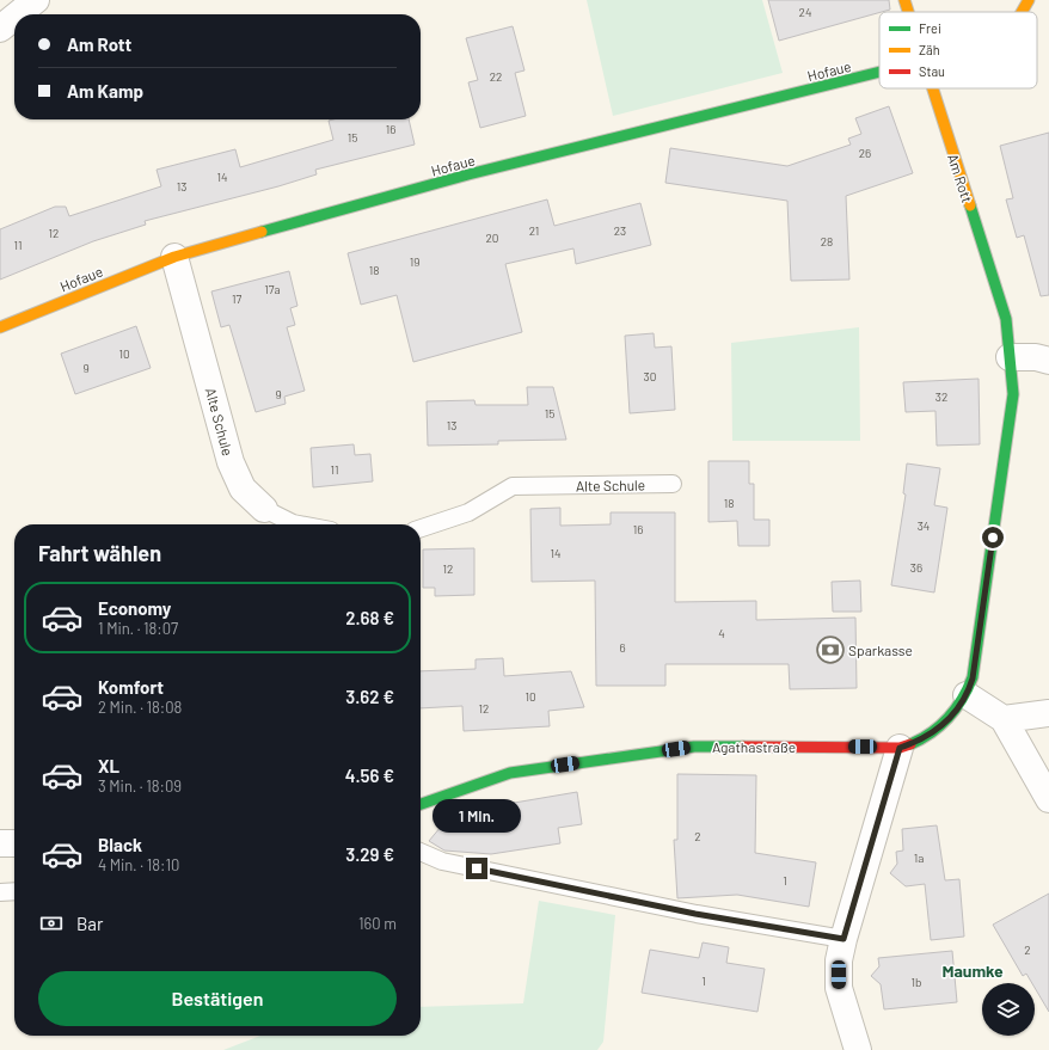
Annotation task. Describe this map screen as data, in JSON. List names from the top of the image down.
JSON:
{
  "streets": {
    "street": [
      "Hofaue",
      "Am Rott",
      "Alte Schule",
      "Agathastraße"
    ]
  },
  "crossings": [
    ["Hofaue", "Alte Schule"],
    ["Am Rott", "Agathastraße"]
  ],
  "districts": ["Maumke"],
  "places": {
    "bank": ["Sparkasse"]
  },
  "house_numbers": [
    "24",
    "22",
    "16",
    "15",
    "26",
    "14",
    "13",
    "21",
    "23",
    "12",
    "20",
    "28",
    "11",
    "19",
    "18",
    "17a",
    "17",
    "10",
    "9",
    "30",
    "9",
    "32",
    "15",
    "13",
    "11",
    "18",
    "34",
    "16",
    "14",
    "36",
    "12",
    "4",
    "6",
    "10",
    "12",
    "2",
    "1a",
    "1",
    "2",
    "1",
    "1b"
  ],
  "legend": ["Frei", "Zäh", "Stau"],
  "page": {
    "banner": ["Am Rott", "Am Kamp"],
    "heading": "Fahrt wählen",
    "list": [
      {
        "name": "Economy",
        "note": "1 Min. · 18:07",
        "value": "2.68 €"
      },
      {
        "name": "Komfort",
        "note": "2 Min. · 18:08",
        "value": "3.62 €"
      },
      {
        "name": "XL",
        "note": "3 Min. · 18:09",
        "value": "4.56 €"
      },
      {
        "name": "Black",
        "note": "4 Min. · 18:10",
        "value": "3.29 €"
      }
    ],
    "bubble": "1 Min.",
    "pay": ["Bar", "160 m"],
    "buttons": "Bestätigen"
  }
}
